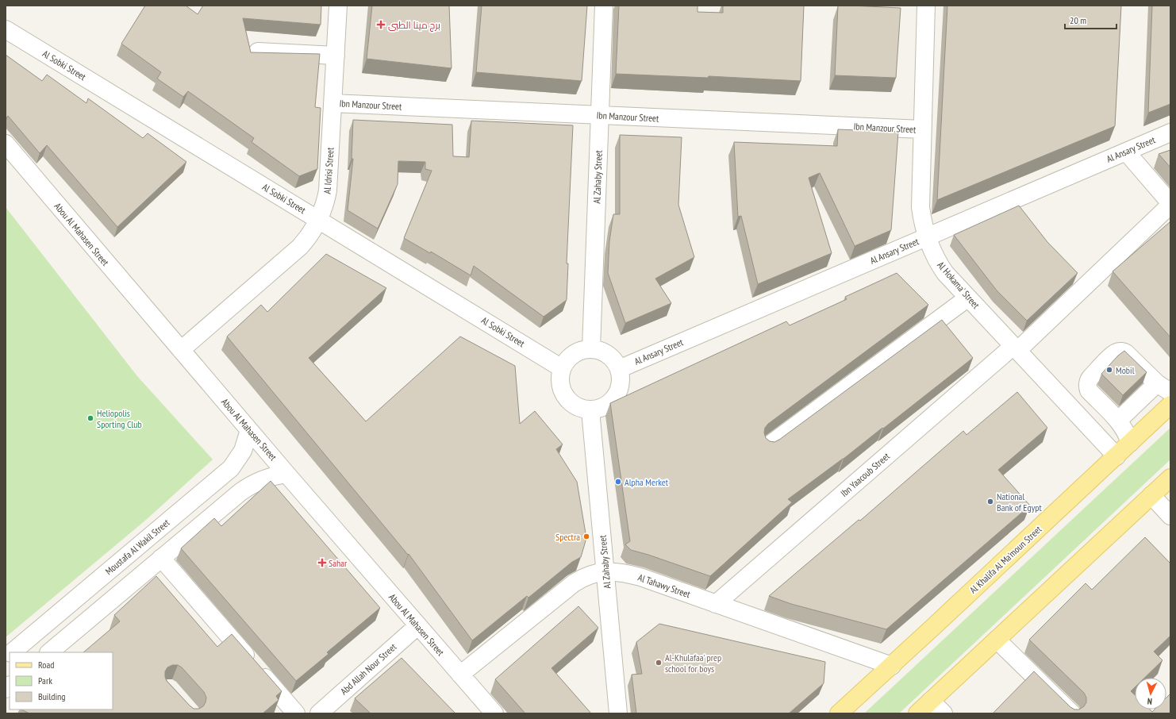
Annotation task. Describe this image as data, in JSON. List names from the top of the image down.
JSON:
{
  "streets": {
    "main road": ["Al Khalifa Al Ma'moun Street"],
    "street": [
      "Al Sobki Street",
      "Ibn Manzour Street",
      "Al Ansary Street",
      "Al Idrisi Street",
      "Al Zahaby Street",
      "Abou Al Mahasen Street",
      "Al Hokama' Street",
      "Ibn Yaacoub Street",
      "Moustafa Al Wakil Street",
      "Al Tahawy Street",
      "Abd Allah Nour Street"
    ]
  },
  "crossings": [
    ["Al Sobki Street", "Al Ansary Street"],
    ["Al Sobki Street", "Al Idrisi Street"],
    ["Al Sobki Street", "Al Zahaby Street"],
    ["Ibn Manzour Street", "Al Idrisi Street"],
    ["Ibn Manzour Street", "Al Zahaby Street"],
    ["Ibn Manzour Street", "Al Hokama' Street"],
    ["Al Ansary Street", "Al Zahaby Street"],
    ["Al Ansary Street", "Al Hokama' Street"],
    ["Al Idrisi Street", "Abou Al Mahasen Street"],
    ["Al Zahaby Street", "Al Tahawy Street"],
    ["Abou Al Mahasen Street", "Moustafa Al Wakil Street"],
    ["Abou Al Mahasen Street", "Al Tahawy Street"],
    ["Abou Al Mahasen Street", "Abd Allah Nour Street"],
    ["Al Hokama' Street", "Ibn Yaacoub Street"],
    ["Al Hokama' Street", "Al Khalifa Al Ma'moun Street"],
    ["Ibn Yaacoub Street", "Al Tahawy Street"],
    ["Al Khalifa Al Ma'moun Street", "Al Tahawy Street"]
  ],
  "places": {
    "health": ["برج مينا الطبى", "Sahar"],
    "other": [
      "Mobil",
      "Heliopolis Sporting Club",
      "Alpha Merket",
      "National Bank of Egypt",
      "Spectra",
      "Al-Khulafaa' prep school for boys"
    ]
  },
  "legend": ["Road", "Park", "Building"],
  "scale_bar": "20 m",
  "north": "bottom"
}
